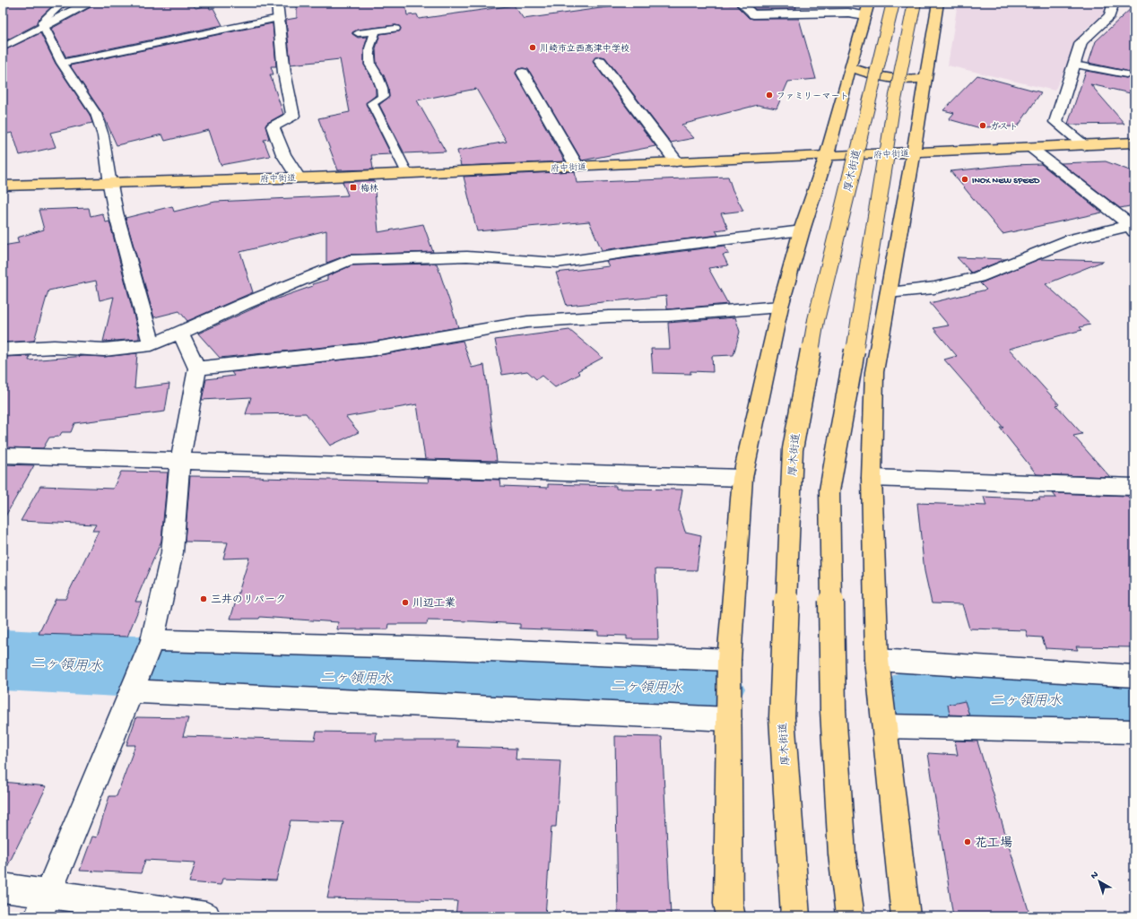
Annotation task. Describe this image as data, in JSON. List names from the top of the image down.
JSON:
{
  "streets": {
    "main road": ["府中街道", "厚木街道"]
  },
  "water": ["二ヶ領用水"],
  "places": {
    "other": [
      "川崎市立西高津中学校",
      "ファミリーマート",
      "ガスト",
      "INOX NEW SPEED",
      "三井のリパーク",
      "川辺工業",
      "花工場"
    ],
    "transit": ["梅林"]
  },
  "north": "top left"
}
